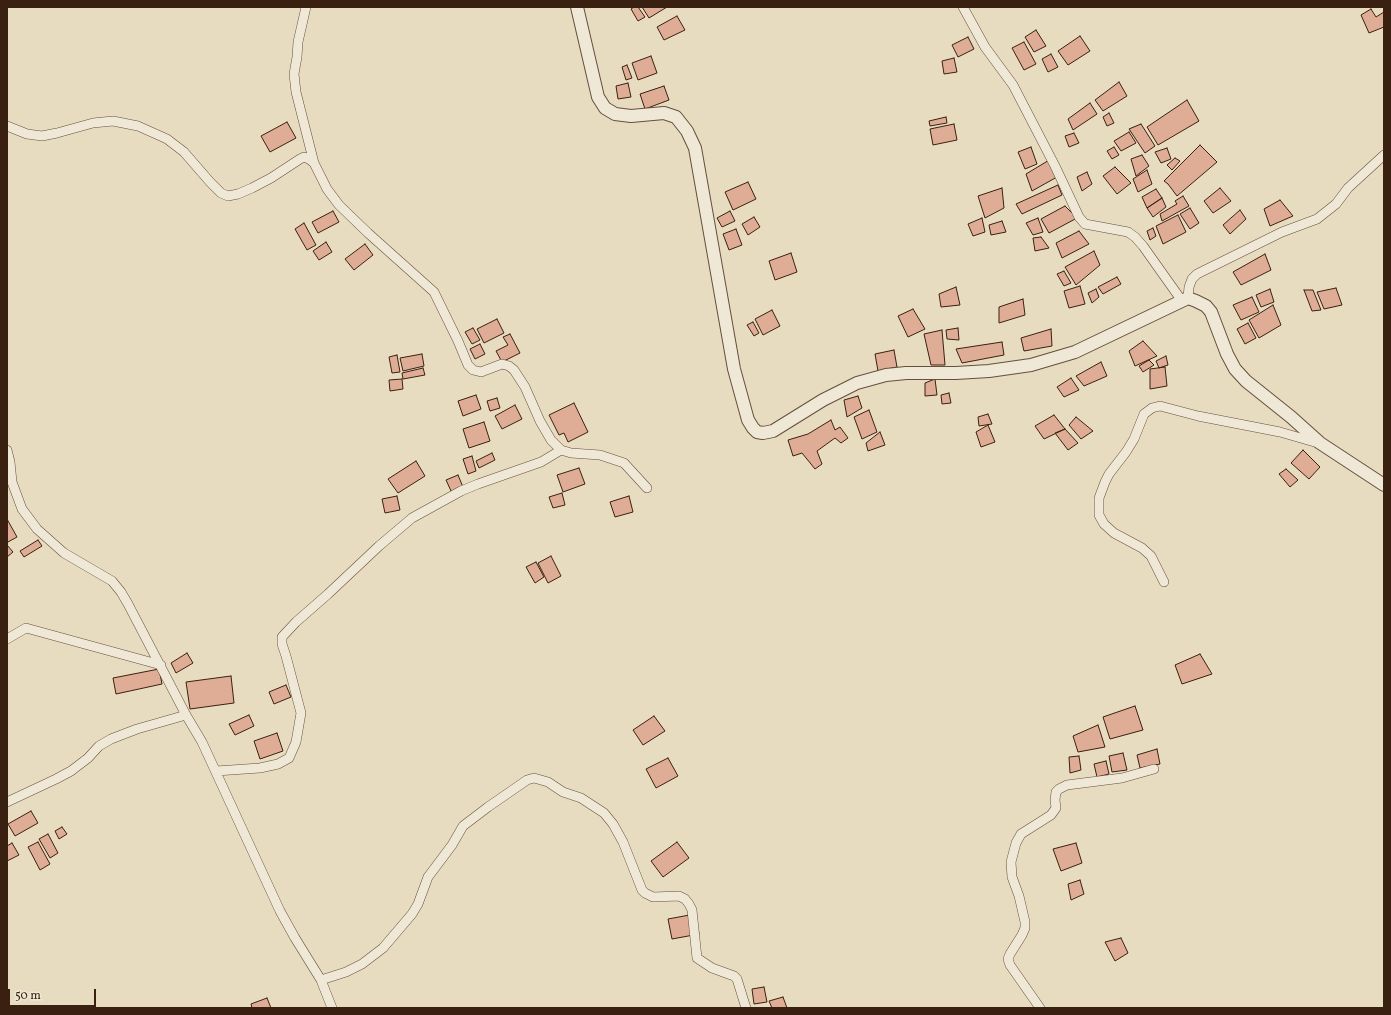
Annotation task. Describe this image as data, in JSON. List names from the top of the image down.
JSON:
{
  "scale_bar": "50 m"
}
